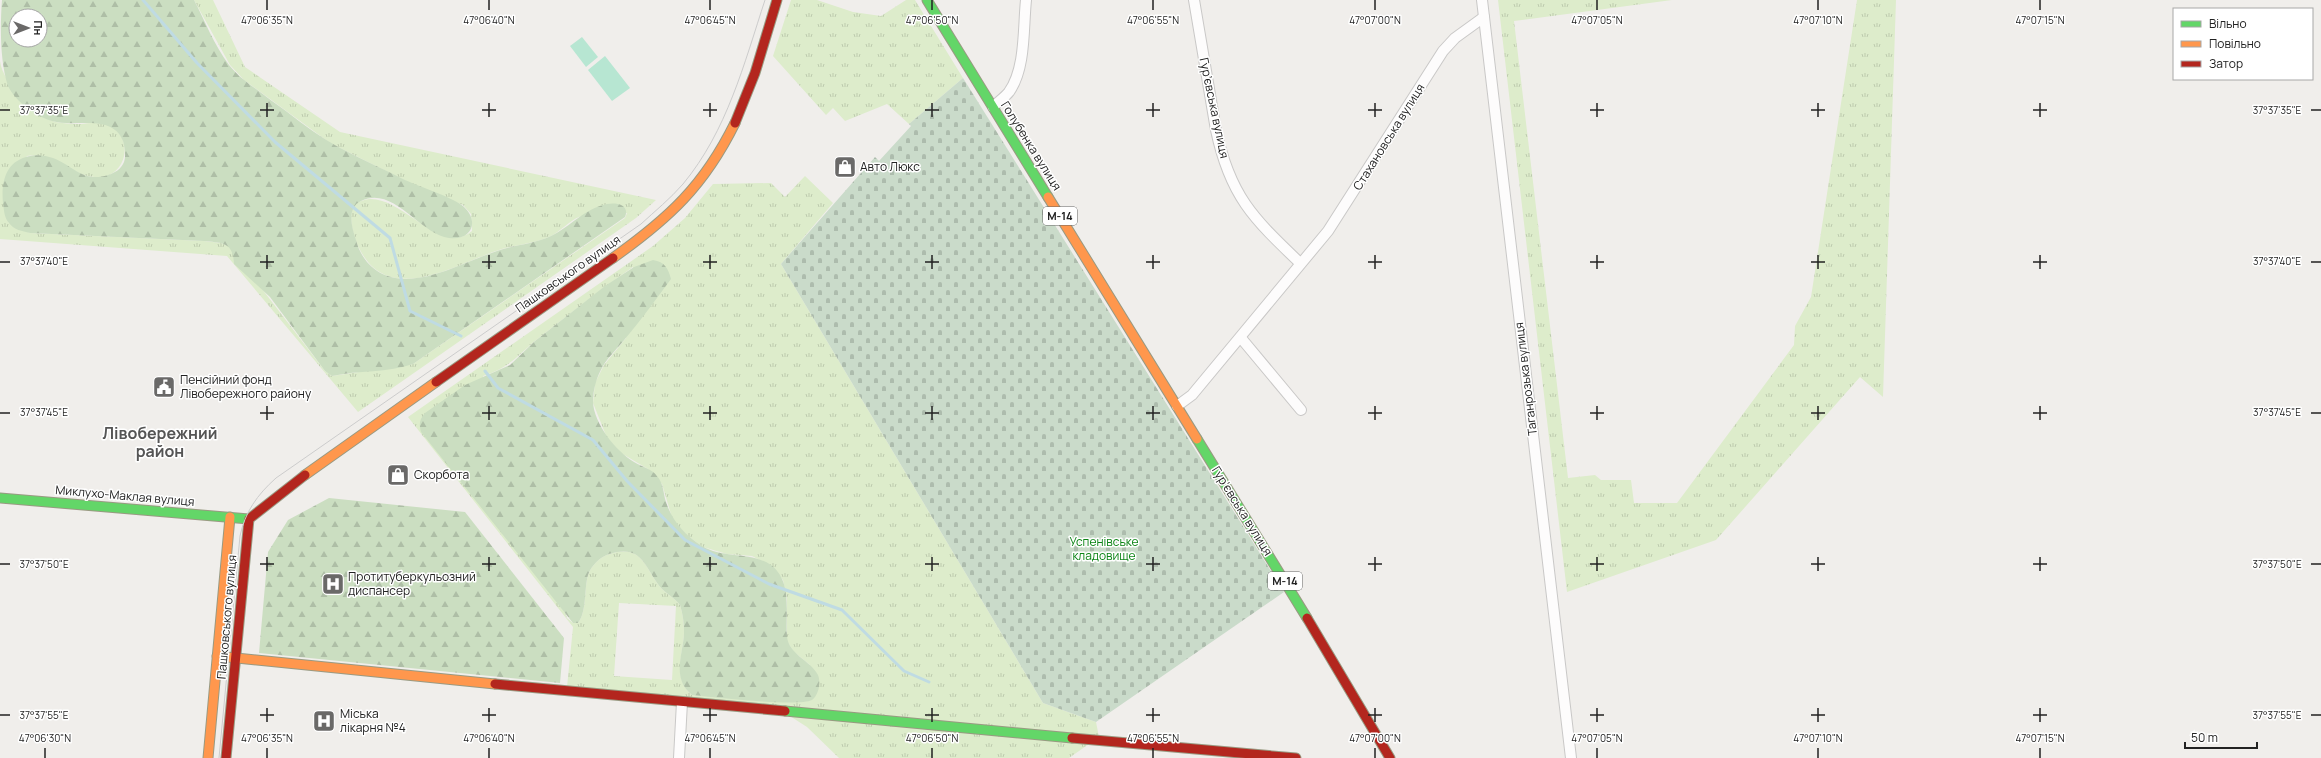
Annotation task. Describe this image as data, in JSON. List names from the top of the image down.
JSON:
{
  "streets": {
    "main road": [
      "Гур’євська вулиця",
      "Голубенка вулиця",
      "М-14",
      "Пашковського вулиця",
      "Миклухо-Маклая вулиця"
    ],
    "street": ["Стахановська вулиця", "Таганрозька вулиця"]
  },
  "crossings": [
    ["Гур’євська вулиця", "Стахановська вулиця"],
    ["Гур’євська вулиця", "Голубенка вулиця"],
    ["Стахановська вулиця", "Таганрозька вулиця"],
    ["Пашковського вулиця", "Миклухо-Маклая вулиця"]
  ],
  "districts": ["Лівобережний район"],
  "parks": ["Успенівське кладовище"],
  "places": {
    "shop": ["Авто Люкс", "Скорбота"],
    "public building": ["Пенсійний фонд Лівобережного району"],
    "hospital": ["Протитуберкульозний диспансер", "Міська лікарня №4"]
  },
  "legend": ["Вільно", "Повільно", "Затор"],
  "scale_bar": "50 m",
  "north": "right",
  "coordinates": [
    "47°06'35\"N",
    "47°06'40\"N",
    "47°06'45\"N",
    "47°06'50\"N",
    "47°06'55\"N",
    "47°07'00\"N",
    "47°07'05\"N",
    "47°07'10\"N",
    "47°07'15\"N",
    "37°37'35\"E",
    "37°37'40\"E",
    "37°37'45\"E",
    "37°37'50\"E",
    "37°37'55\"E",
    "47°06'30\"N"
  ]
}
